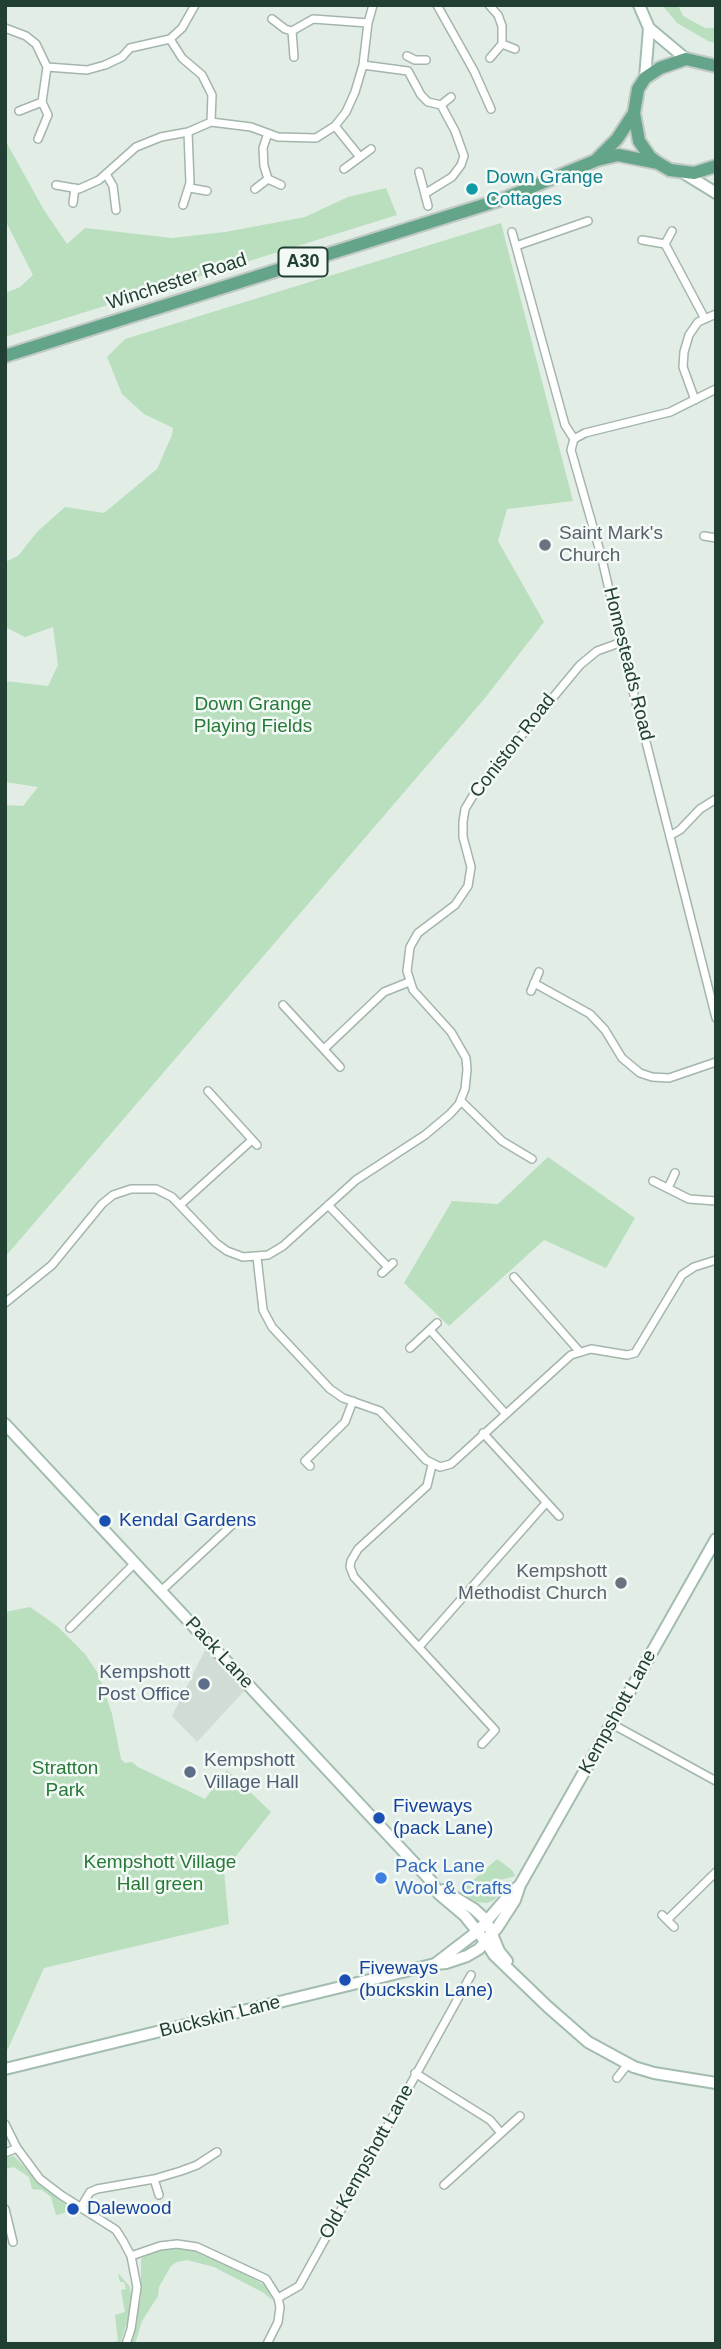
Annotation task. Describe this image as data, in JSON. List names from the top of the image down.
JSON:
{
  "streets": {
    "main road": ["A30", "Winchester Road"],
    "street": [
      "Homesteads Road",
      "Coniston Road",
      "Pack Lane",
      "Kempshott Lane",
      "Buckskin Lane",
      "Old Kempshott Lane"
    ]
  },
  "crossings": [
    ["A30", "Winchester Road"],
    ["Homesteads Road", "Coniston Road"],
    ["Pack Lane", "Kempshott Lane"],
    ["Pack Lane", "Buckskin Lane"],
    ["Kempshott Lane", "Buckskin Lane"]
  ],
  "parks": ["Down Grange Playing Fields", "Stratton Park", "Kempshott Village Hall green"],
  "places": [
    "Down Grange Cottages",
    "Saint Mark's Church",
    "Kendal Gardens",
    "Kempshott Methodist Church",
    "Kempshott Post Office",
    "Kempshott Village Hall",
    "Fiveways (pack Lane)",
    "Pack Lane Wool & Crafts",
    "Fiveways (buckskin Lane)",
    "Dalewood"
  ]
}
